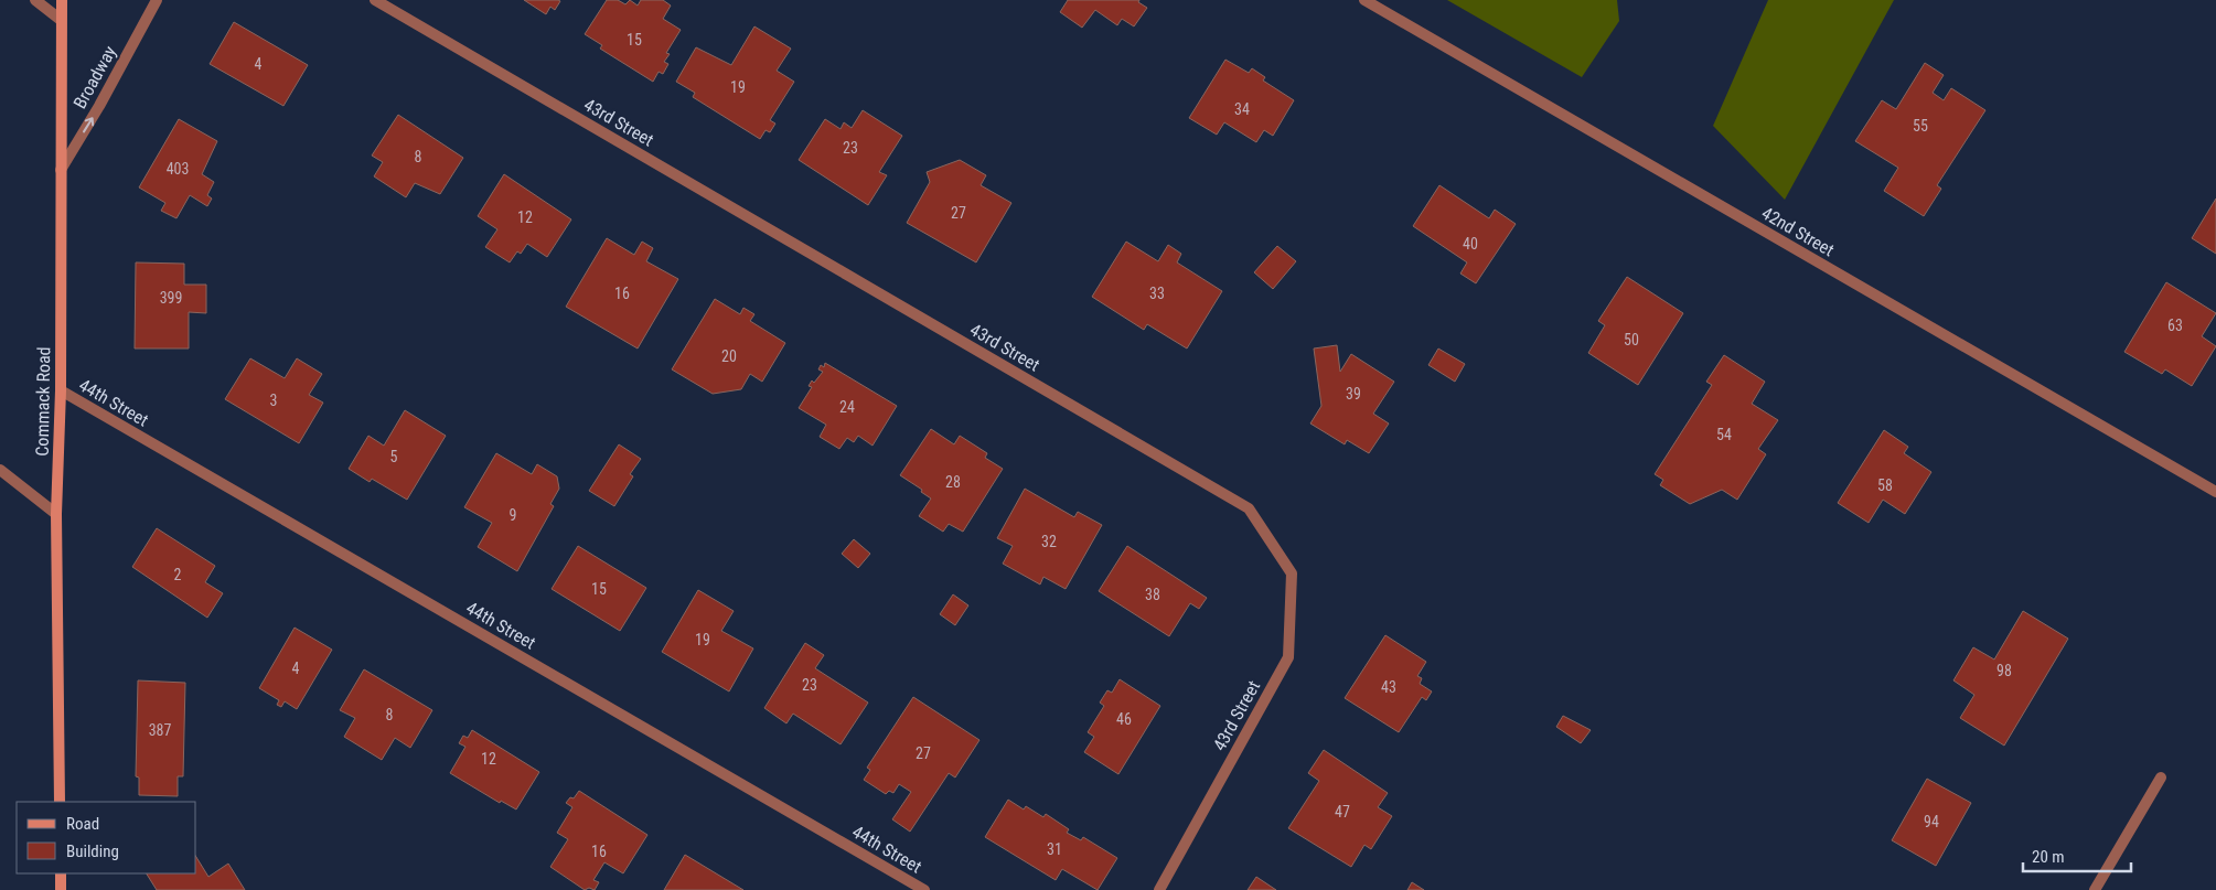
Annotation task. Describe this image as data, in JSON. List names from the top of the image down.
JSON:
{
  "streets": {
    "street": [
      "Broadway",
      "43rd Street",
      "42nd Street",
      "Commack Road",
      "44th Street"
    ]
  },
  "crossings": [
    ["Broadway", "Commack Road"],
    ["Commack Road", "44th Street"]
  ],
  "one_way": ["Broadway"],
  "house_numbers": [
    "15",
    "4",
    "19",
    "34",
    "55",
    "23",
    "8",
    "403",
    "27",
    "12",
    "40",
    "16",
    "33",
    "399",
    "63",
    "50",
    "20",
    "39",
    "3",
    "24",
    "54",
    "5",
    "28",
    "58",
    "9",
    "32",
    "2",
    "15",
    "38",
    "19",
    "4",
    "98",
    "23",
    "43",
    "8",
    "46",
    "387",
    "27",
    "12",
    "47",
    "94",
    "31",
    "16"
  ],
  "legend": ["Road", "Building"],
  "scale_bar": "20 m"
}
